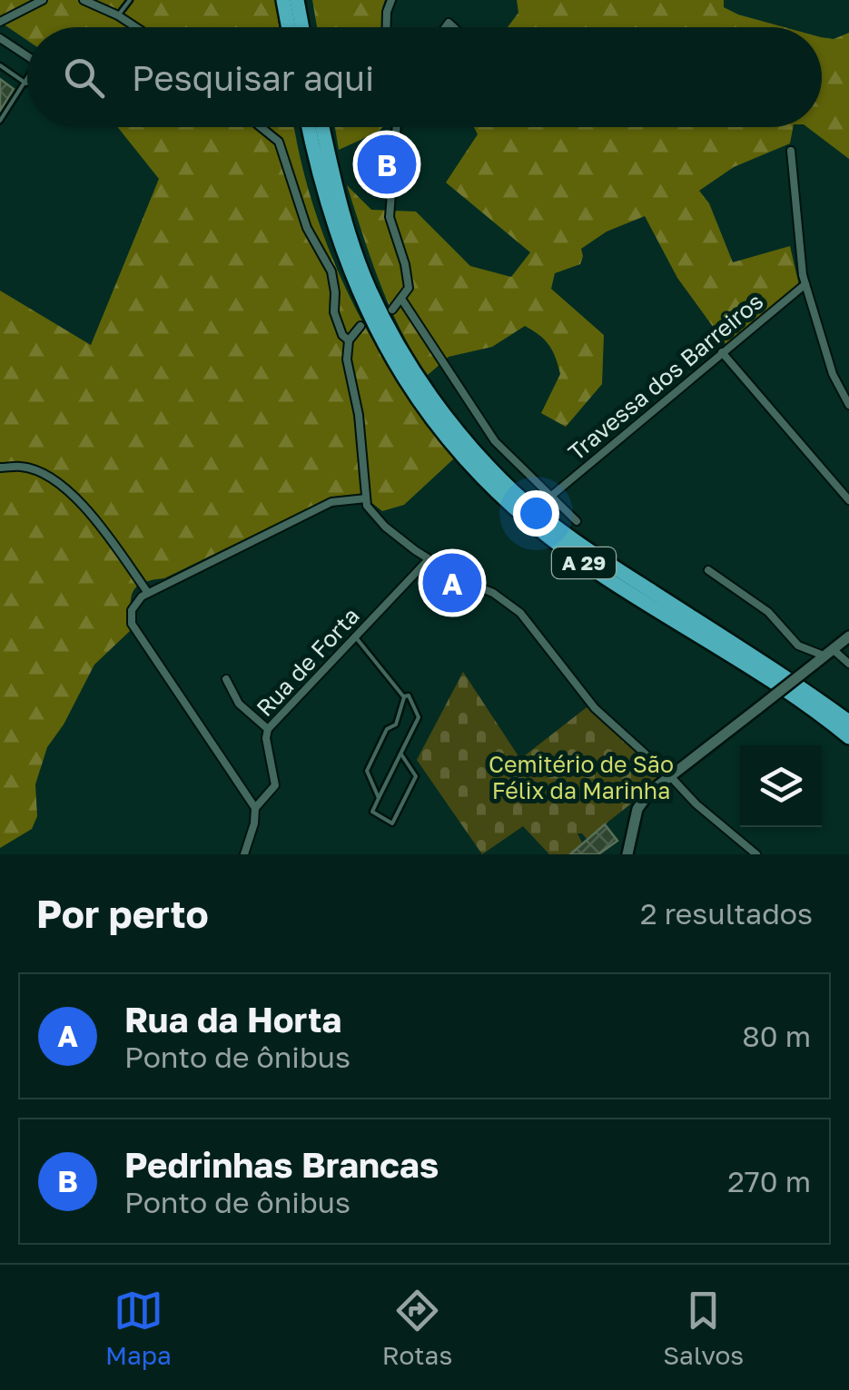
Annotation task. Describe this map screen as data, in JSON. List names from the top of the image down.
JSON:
{
  "streets": {
    "highway": ["A 29"],
    "street": ["Travessa dos Barreiros", "Rua de Forta"]
  },
  "parks": ["Cemitério de São Félix da Marinha"],
  "page": {
    "search": "Pesquisar aqui",
    "pins": ["B", "A"],
    "heading": ["Por perto", "2 resultados"],
    "list": [
      {
        "mark": "A",
        "name": "Rua da Horta",
        "note": "Ponto de ônibus",
        "value": "80 m"
      },
      {
        "mark": "B",
        "name": "Pedrinhas Brancas",
        "note": "Ponto de ônibus",
        "value": "270 m"
      }
    ],
    "nav": ["Mapa", "Rotas", "Salvos"]
  }
}
